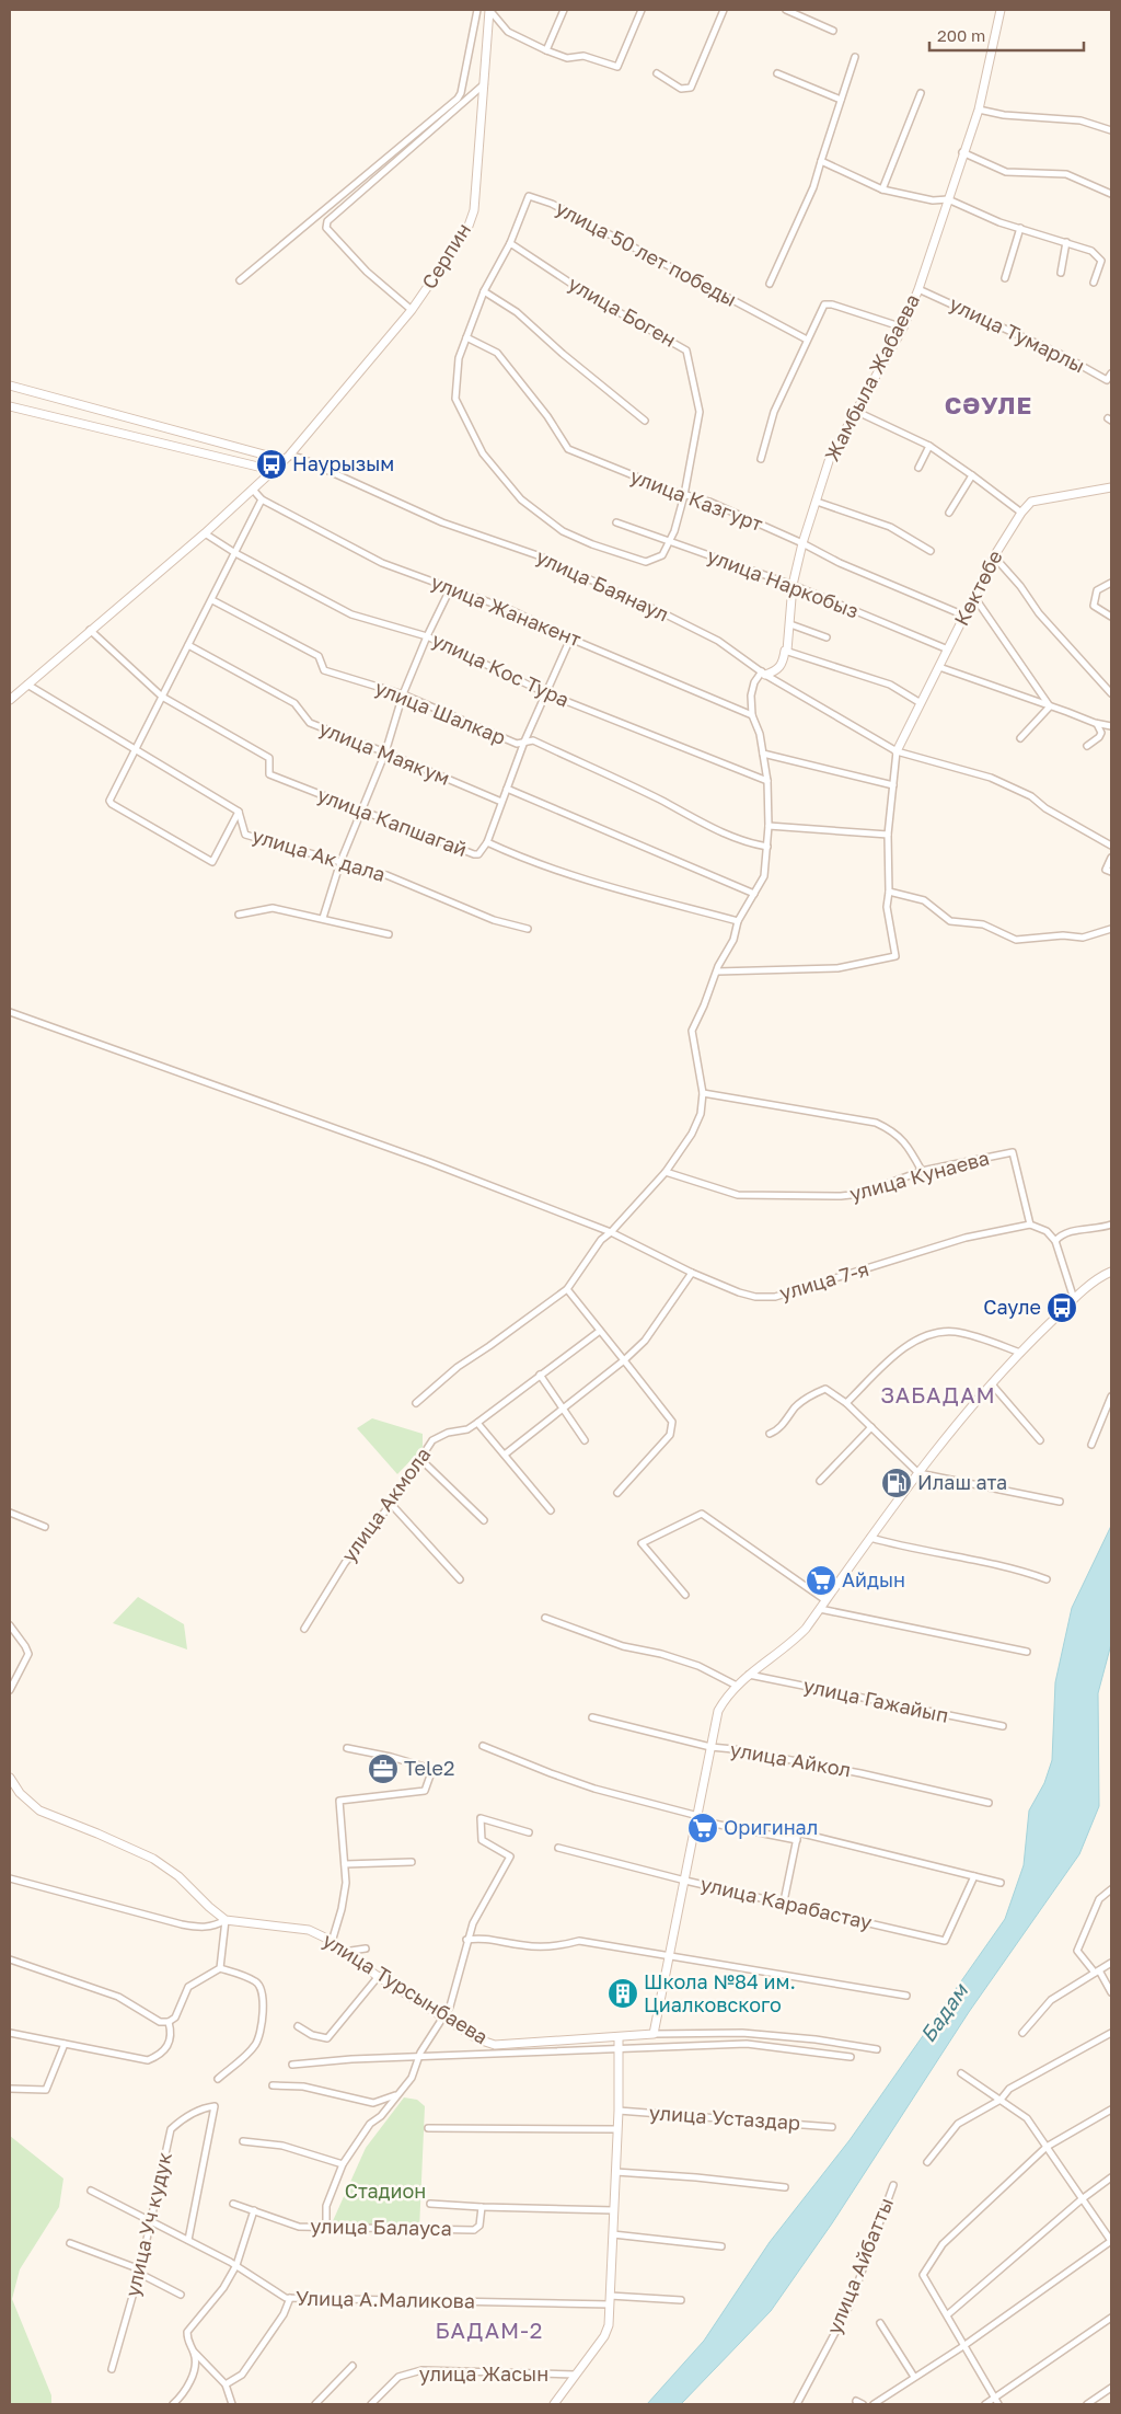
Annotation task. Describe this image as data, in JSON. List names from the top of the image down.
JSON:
{
  "streets": {
    "street": [
      "улица 50 лет победы",
      "Серпин",
      "улица Боген",
      "улица Тумарлы",
      "Жамбыла Жабаева",
      "улица Казгурт",
      "улица Наркобыз",
      "улица Баянаул",
      "Көктөбе",
      "улица Жанакент",
      "улица Кос Тура",
      "улица Шалкар",
      "улица Маякум",
      "улица Капшагай",
      "улица Ак дала",
      "улица Кунаева",
      "улица 7-я",
      "улица Акмола",
      "улица Гажайып",
      "улица Айкол",
      "улица Карабастау",
      "улица Турсынбаева",
      "улица Устаздар",
      "улица Уч кудук",
      "улица Балауса",
      "улица Айбатты",
      "Улица А.Маликова",
      "улица Жасын"
    ]
  },
  "crossings": [
    ["улица 50 лет победы", "улица Боген"],
    ["Серпин", "улица Баянаул"],
    ["Серпин", "улица Кос Тура"],
    ["Серпин", "улица Капшагай"],
    ["Серпин", "улица Ак дала"],
    ["улица Боген", "улица Казгурт"],
    ["улица Боген", "улица Наркобыз"],
    ["улица Тумарлы", "Жамбыла Жабаева"],
    ["Жамбыла Жабаева", "улица Казгурт"],
    ["Жамбыла Жабаева", "улица Наркобыз"],
    ["Жамбыла Жабаева", "улица Баянаул"],
    ["улица Казгурт", "Көктөбе"],
    ["улица Наркобыз", "Көктөбе"],
    ["улица Баянаул", "Көктөбе"],
    ["улица Кунаева", "улица 7-я"],
    ["улица Уч кудук", "Улица А.Маликова"]
  ],
  "districts": ["СӘУЛЕ", "ЗАБАДАМ", "БАДАМ-2"],
  "water": ["Бадам"],
  "parks": ["Стадион"],
  "places": {
    "bus stop": ["Наурызым", "Сауле"],
    "fuel station": ["Илаш ата"],
    "supermarket": ["Айдын", "Оригинал"],
    "office": ["Tele2"],
    "building": ["Школа №84 им. Циалковского"]
  },
  "scale_bar": "200 m"
}
